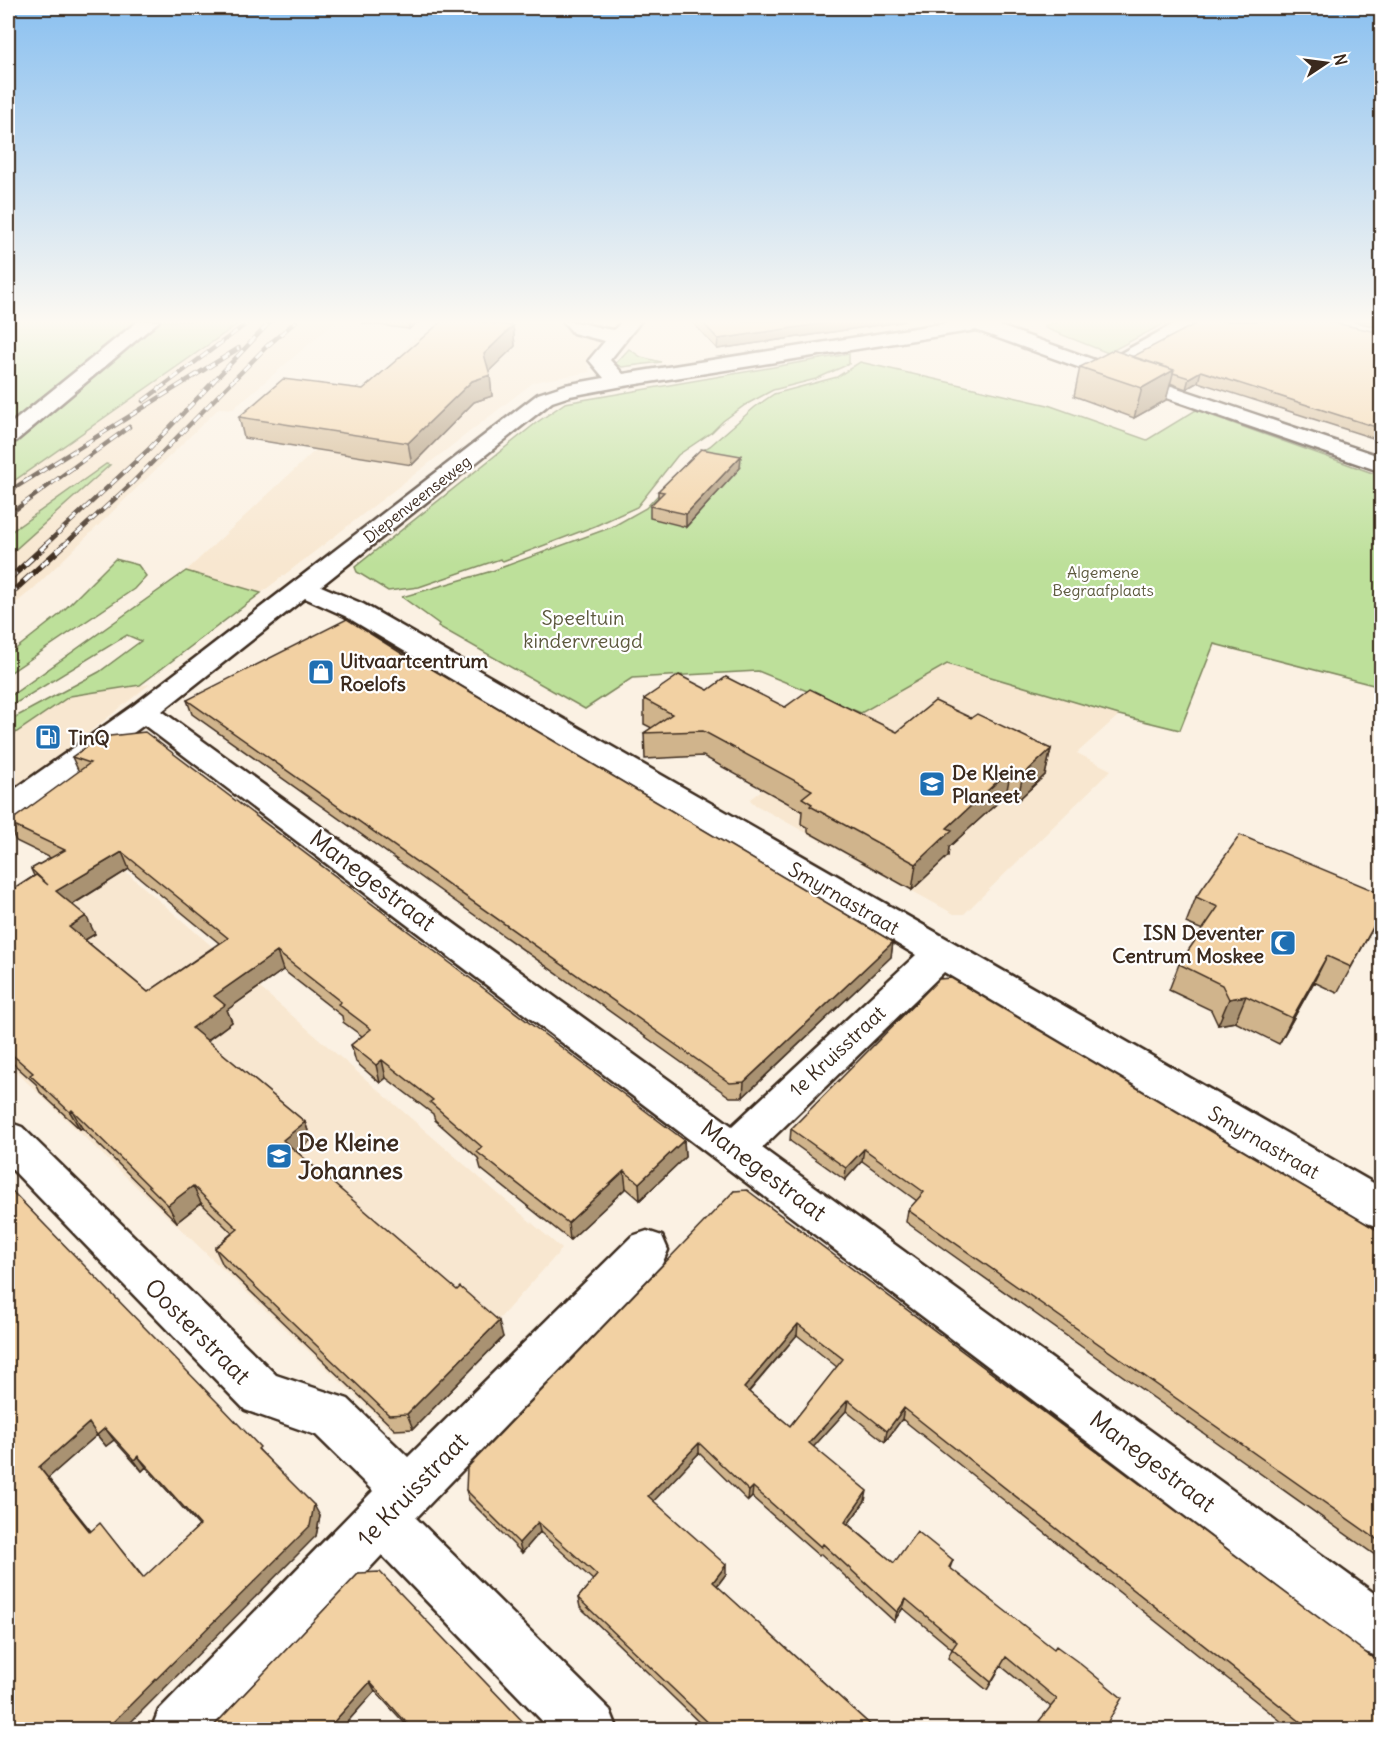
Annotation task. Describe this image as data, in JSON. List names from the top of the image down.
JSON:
{
  "streets": {
    "street": [
      "Diepenveenseweg",
      "Manegestraat",
      "Smyrnastraat",
      "1e Kruisstraat",
      "Oosterstraat"
    ]
  },
  "crossings": [
    ["Diepenveenseweg", "Manegestraat"],
    ["Diepenveenseweg", "Smyrnastraat"],
    ["Manegestraat", "1e Kruisstraat"],
    ["Smyrnastraat", "1e Kruisstraat"],
    ["1e Kruisstraat", "Oosterstraat"]
  ],
  "parks": ["Algemene Begraafplaats", "Speeltuin kindervreugd"],
  "places": {
    "shop": ["Uitvaartcentrum Roelofs"],
    "fuel station": ["TinQ"],
    "school or university": ["De Kleine Planeet", "De Kleine Johannes"],
    "mosque": ["ISN Deventer Centrum Moskee"]
  },
  "north": "right"
}
